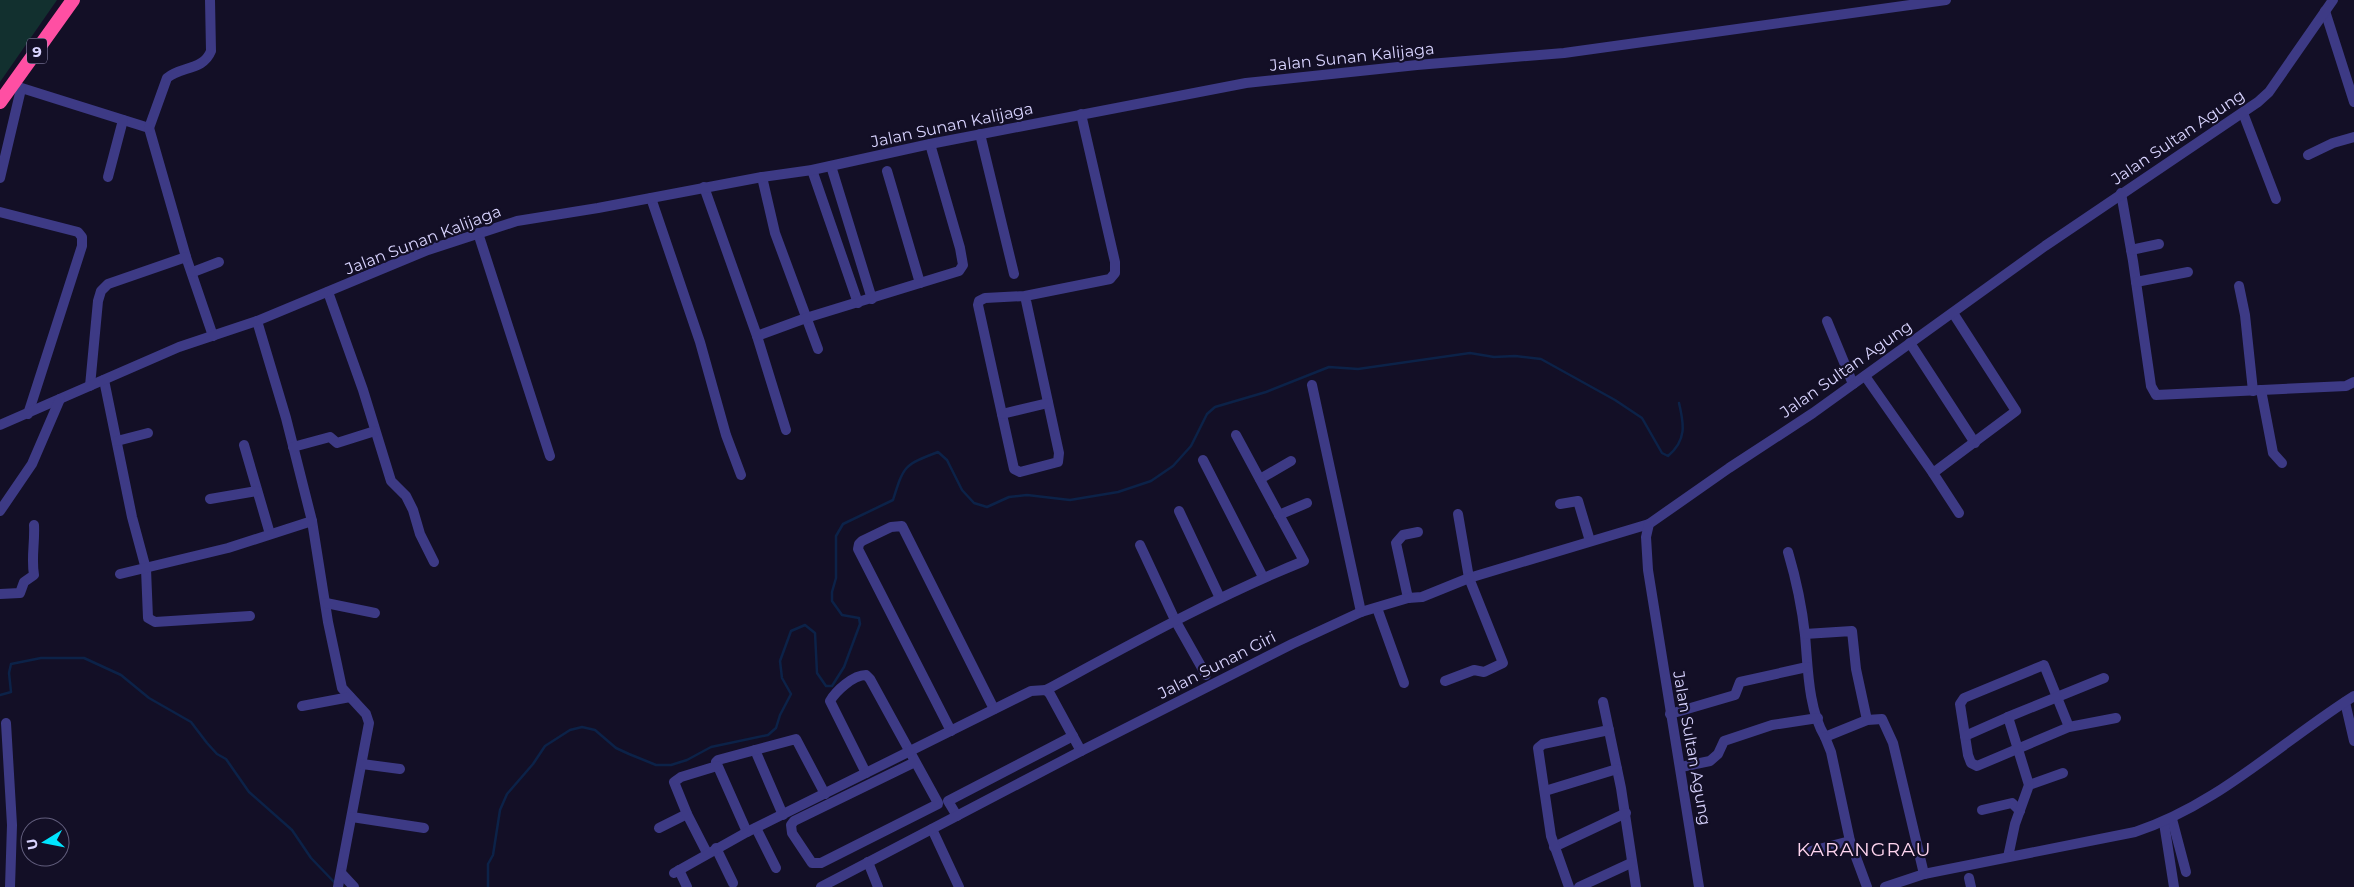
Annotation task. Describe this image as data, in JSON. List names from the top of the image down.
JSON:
{
  "streets": {
    "highway": ["9"],
    "street": ["Jalan Sunan Kalijaga", "Jalan Sultan Agung", "Jalan Sunan Giri"]
  },
  "crossings": [
    ["Jalan Sultan Agung", "Jalan Sunan Giri"]
  ],
  "districts": ["KARANGRAU"],
  "north": "left"
}
